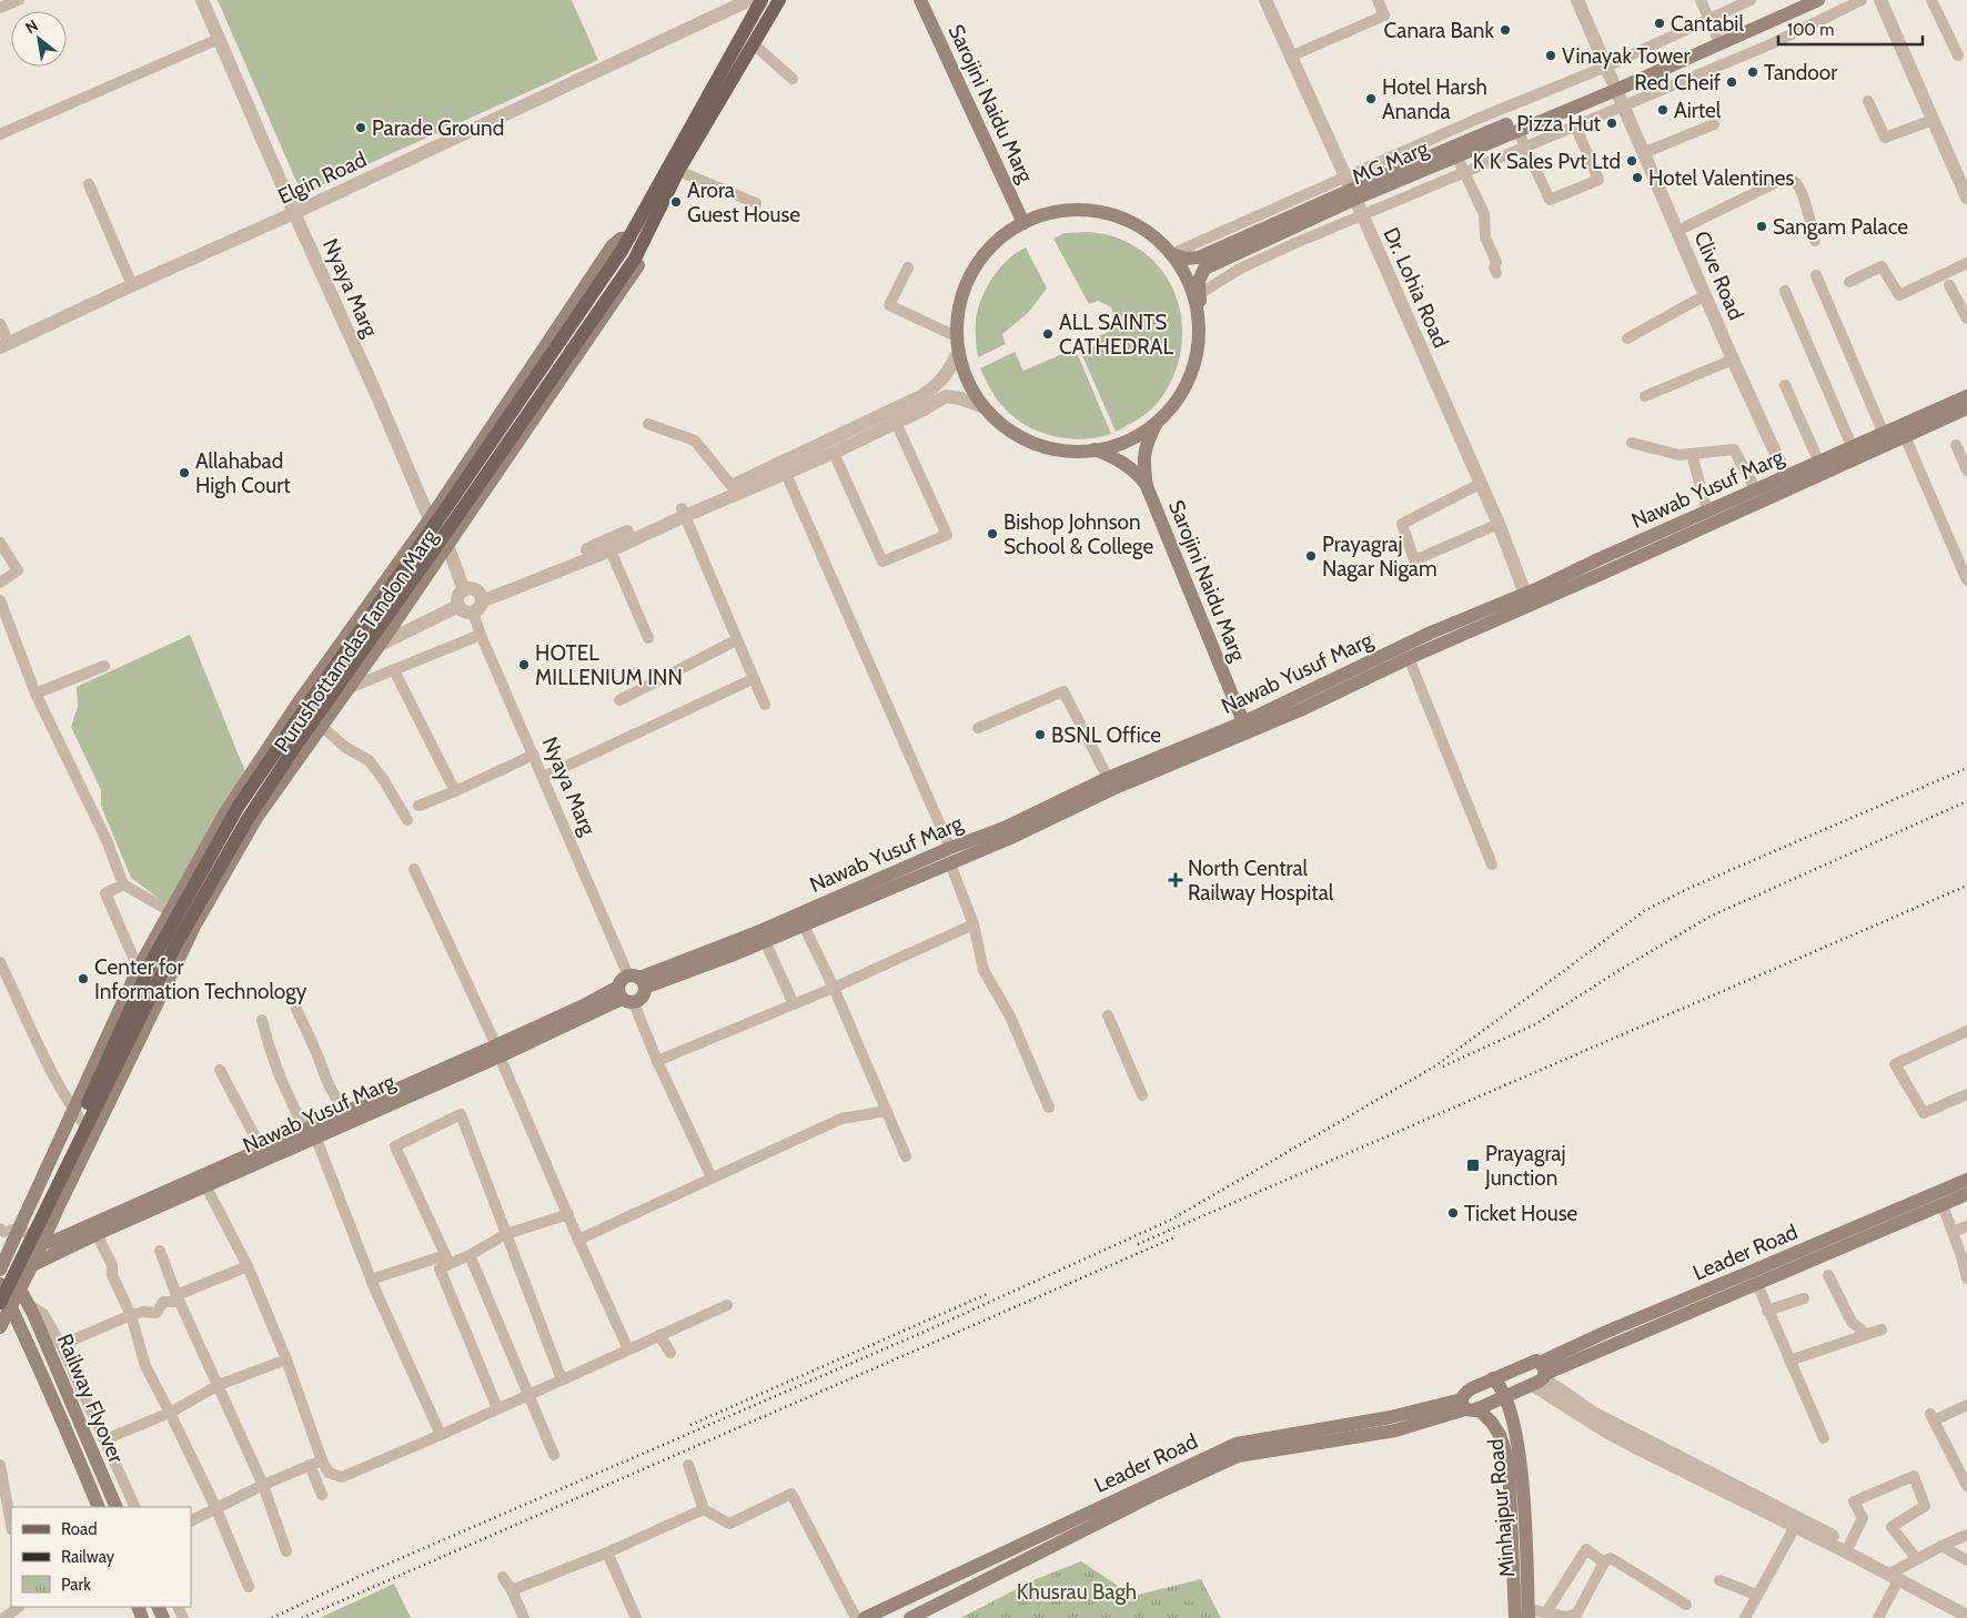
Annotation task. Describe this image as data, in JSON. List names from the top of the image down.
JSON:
{
  "streets": {
    "main road": [
      "Sarojini Naidu Marg",
      "MG Marg",
      "Nawab Yusuf Marg",
      "Purushottamdas Tandon Marg",
      "Leader Road",
      "Railway Flyover",
      "Minhajpur Road"
    ],
    "street": [
      "Elgin Road",
      "Clive Road",
      "Nyaya Marg",
      "Dr. Lohia Road"
    ]
  },
  "crossings": [
    ["Sarojini Naidu Marg", "Nawab Yusuf Marg"],
    ["MG Marg", "Clive Road"],
    ["MG Marg", "Dr. Lohia Road"],
    ["Elgin Road", "Nyaya Marg"],
    ["Clive Road", "Nawab Yusuf Marg"],
    ["Nyaya Marg", "Nawab Yusuf Marg"],
    ["Nyaya Marg", "Purushottamdas Tandon Marg"],
    ["Dr. Lohia Road", "Nawab Yusuf Marg"],
    ["Nawab Yusuf Marg", "Purushottamdas Tandon Marg"],
    ["Purushottamdas Tandon Marg", "Railway Flyover"],
    ["Leader Road", "Minhajpur Road"]
  ],
  "parks": ["Khusrau Bagh"],
  "places": {
    "other": [
      "Cantabil",
      "Canara Bank",
      "Vinayak Tower",
      "Tandoor",
      "Red Cheif",
      "Hotel Harsh Ananda",
      "Airtel",
      "Pizza Hut",
      "Parade Ground",
      "K K Sales Pvt Ltd",
      "Hotel Valentines",
      "Arora Guest House",
      "Sangam Palace",
      "ALL SAINTS CATHEDRAL",
      "Allahabad High Court",
      "Bishop Johnson School & College",
      "Prayagraj Nagar Nigam",
      "HOTEL MILLENIUM INN",
      "BSNL Office",
      "Center for Information Technology",
      "Ticket House"
    ],
    "health": ["North Central Railway Hospital"],
    "transit": ["Prayagraj Junction"]
  },
  "legend": ["Road", "Railway", "Park"],
  "scale_bar": "100 m",
  "north": "top left"
}
